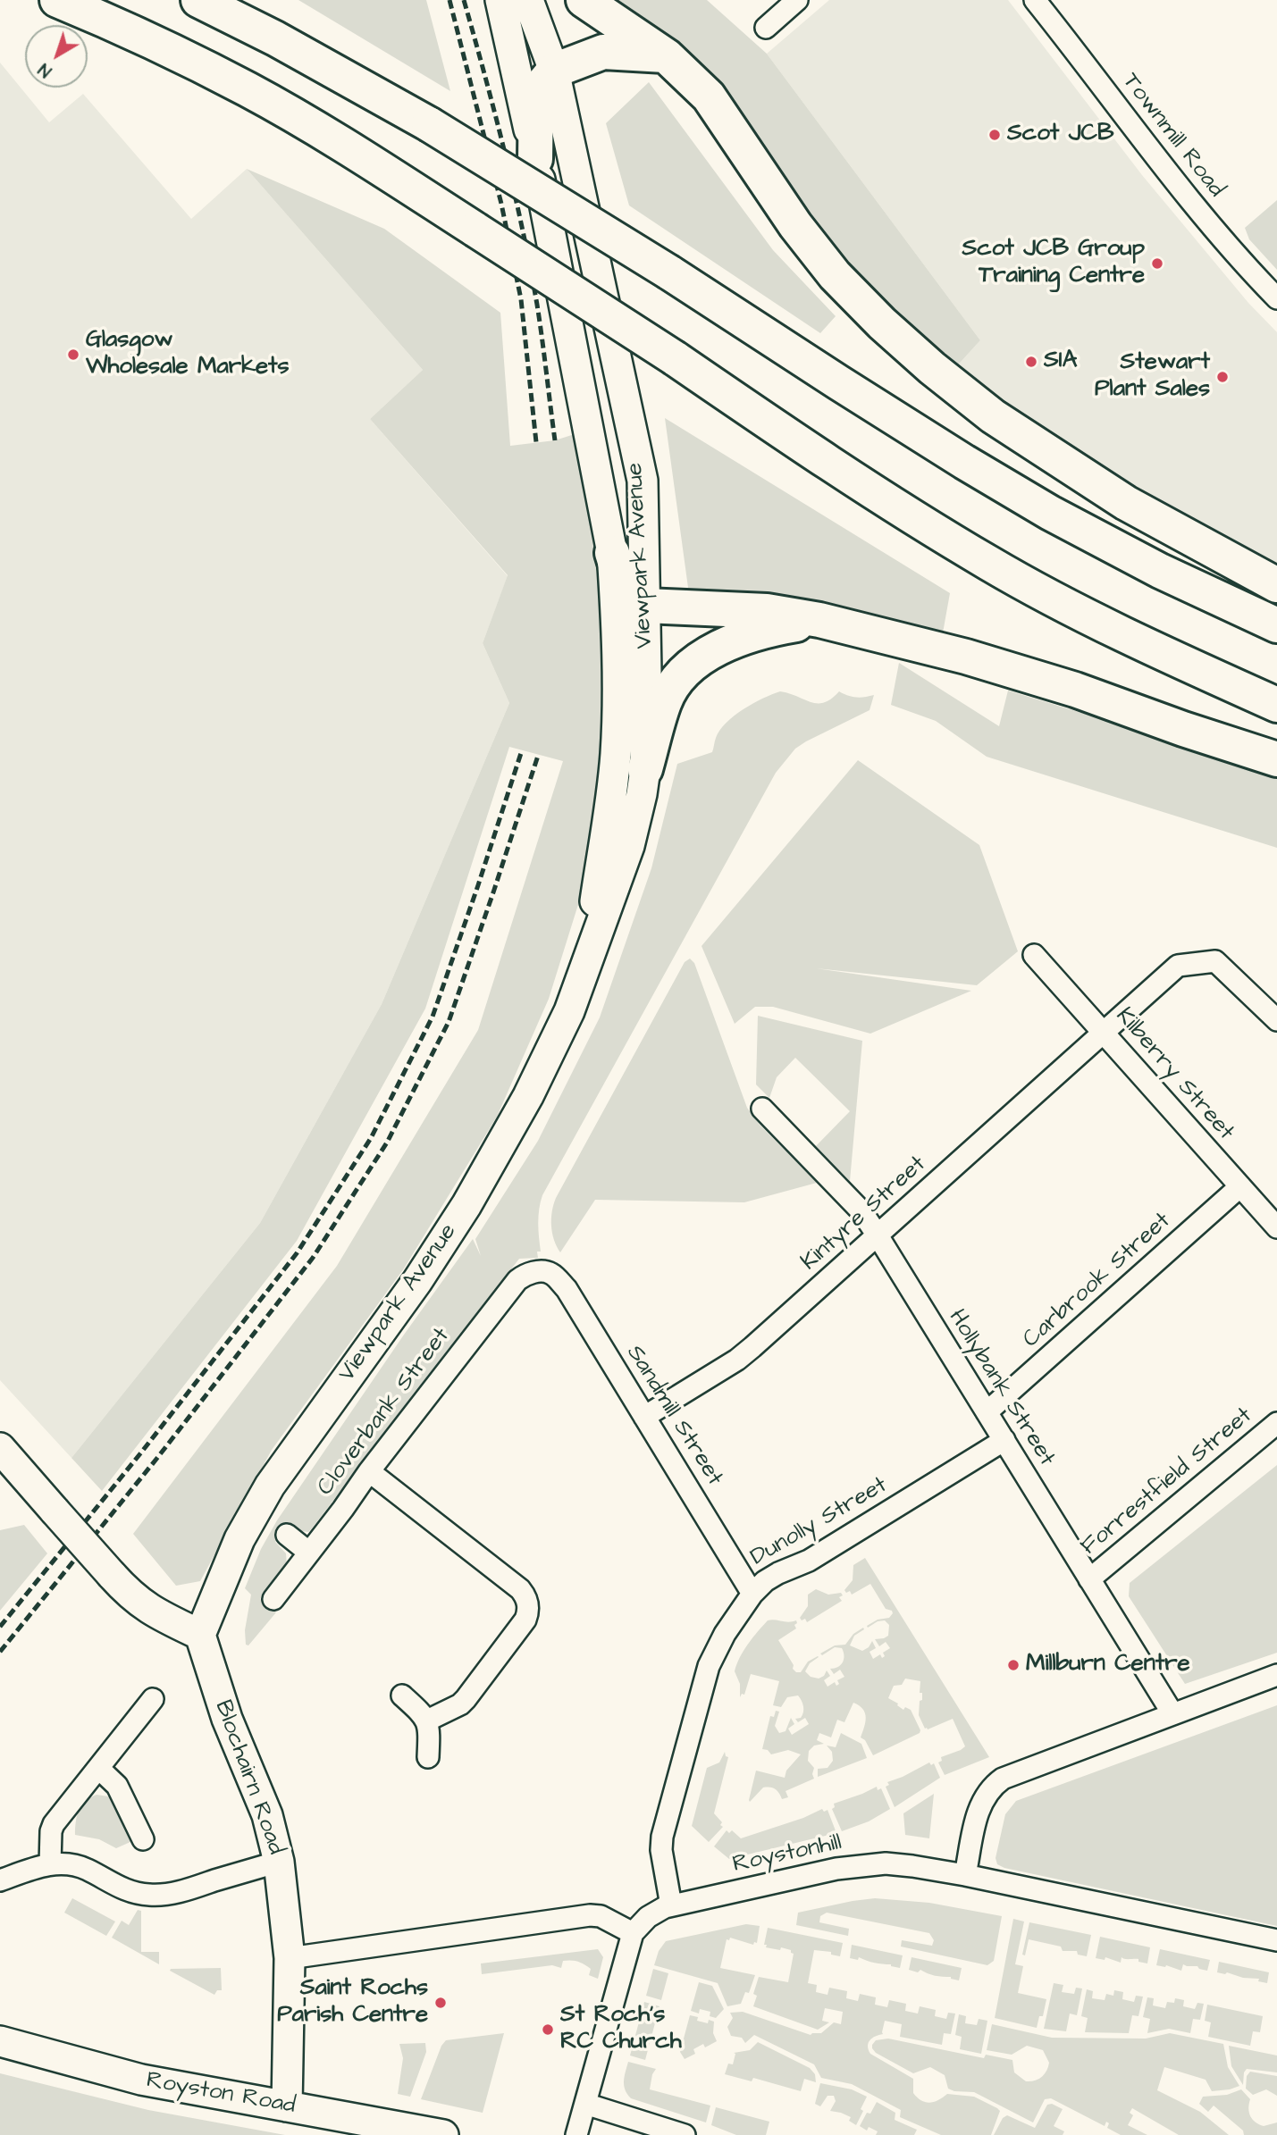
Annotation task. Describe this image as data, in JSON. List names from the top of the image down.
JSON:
{
  "streets": {
    "street": [
      "Townmill Road",
      "Viewpark Avenue",
      "Kilberry Street",
      "Kintyre Street",
      "Carbrook Street",
      "Hollybank Street",
      "Cloverbank Street",
      "Sandmill Street",
      "Forrestfield Street",
      "Dunolly Street",
      "Blochairn Road",
      "Roystonhill",
      "Royston Road"
    ]
  },
  "crossings": [
    ["Viewpark Avenue", "Blochairn Road"],
    ["Kilberry Street", "Kintyre Street"],
    ["Kilberry Street", "Carbrook Street"],
    ["Kintyre Street", "Hollybank Street"],
    ["Kintyre Street", "Sandmill Street"],
    ["Carbrook Street", "Hollybank Street"],
    ["Hollybank Street", "Forrestfield Street"],
    ["Hollybank Street", "Dunolly Street"],
    ["Cloverbank Street", "Sandmill Street"],
    ["Sandmill Street", "Dunolly Street"],
    ["Dunolly Street", "Roystonhill"],
    ["Blochairn Road", "Royston Road"]
  ],
  "places": [
    "Scot JCB",
    "Scot JCB Group Training Centre",
    "Glasgow Wholesale Markets",
    "SIA",
    "Stewart Plant Sales",
    "Millburn Centre",
    "Saint Rochs Parish Centre",
    "St Roch's RC Church"
  ],
  "north": "bottom left"
}
